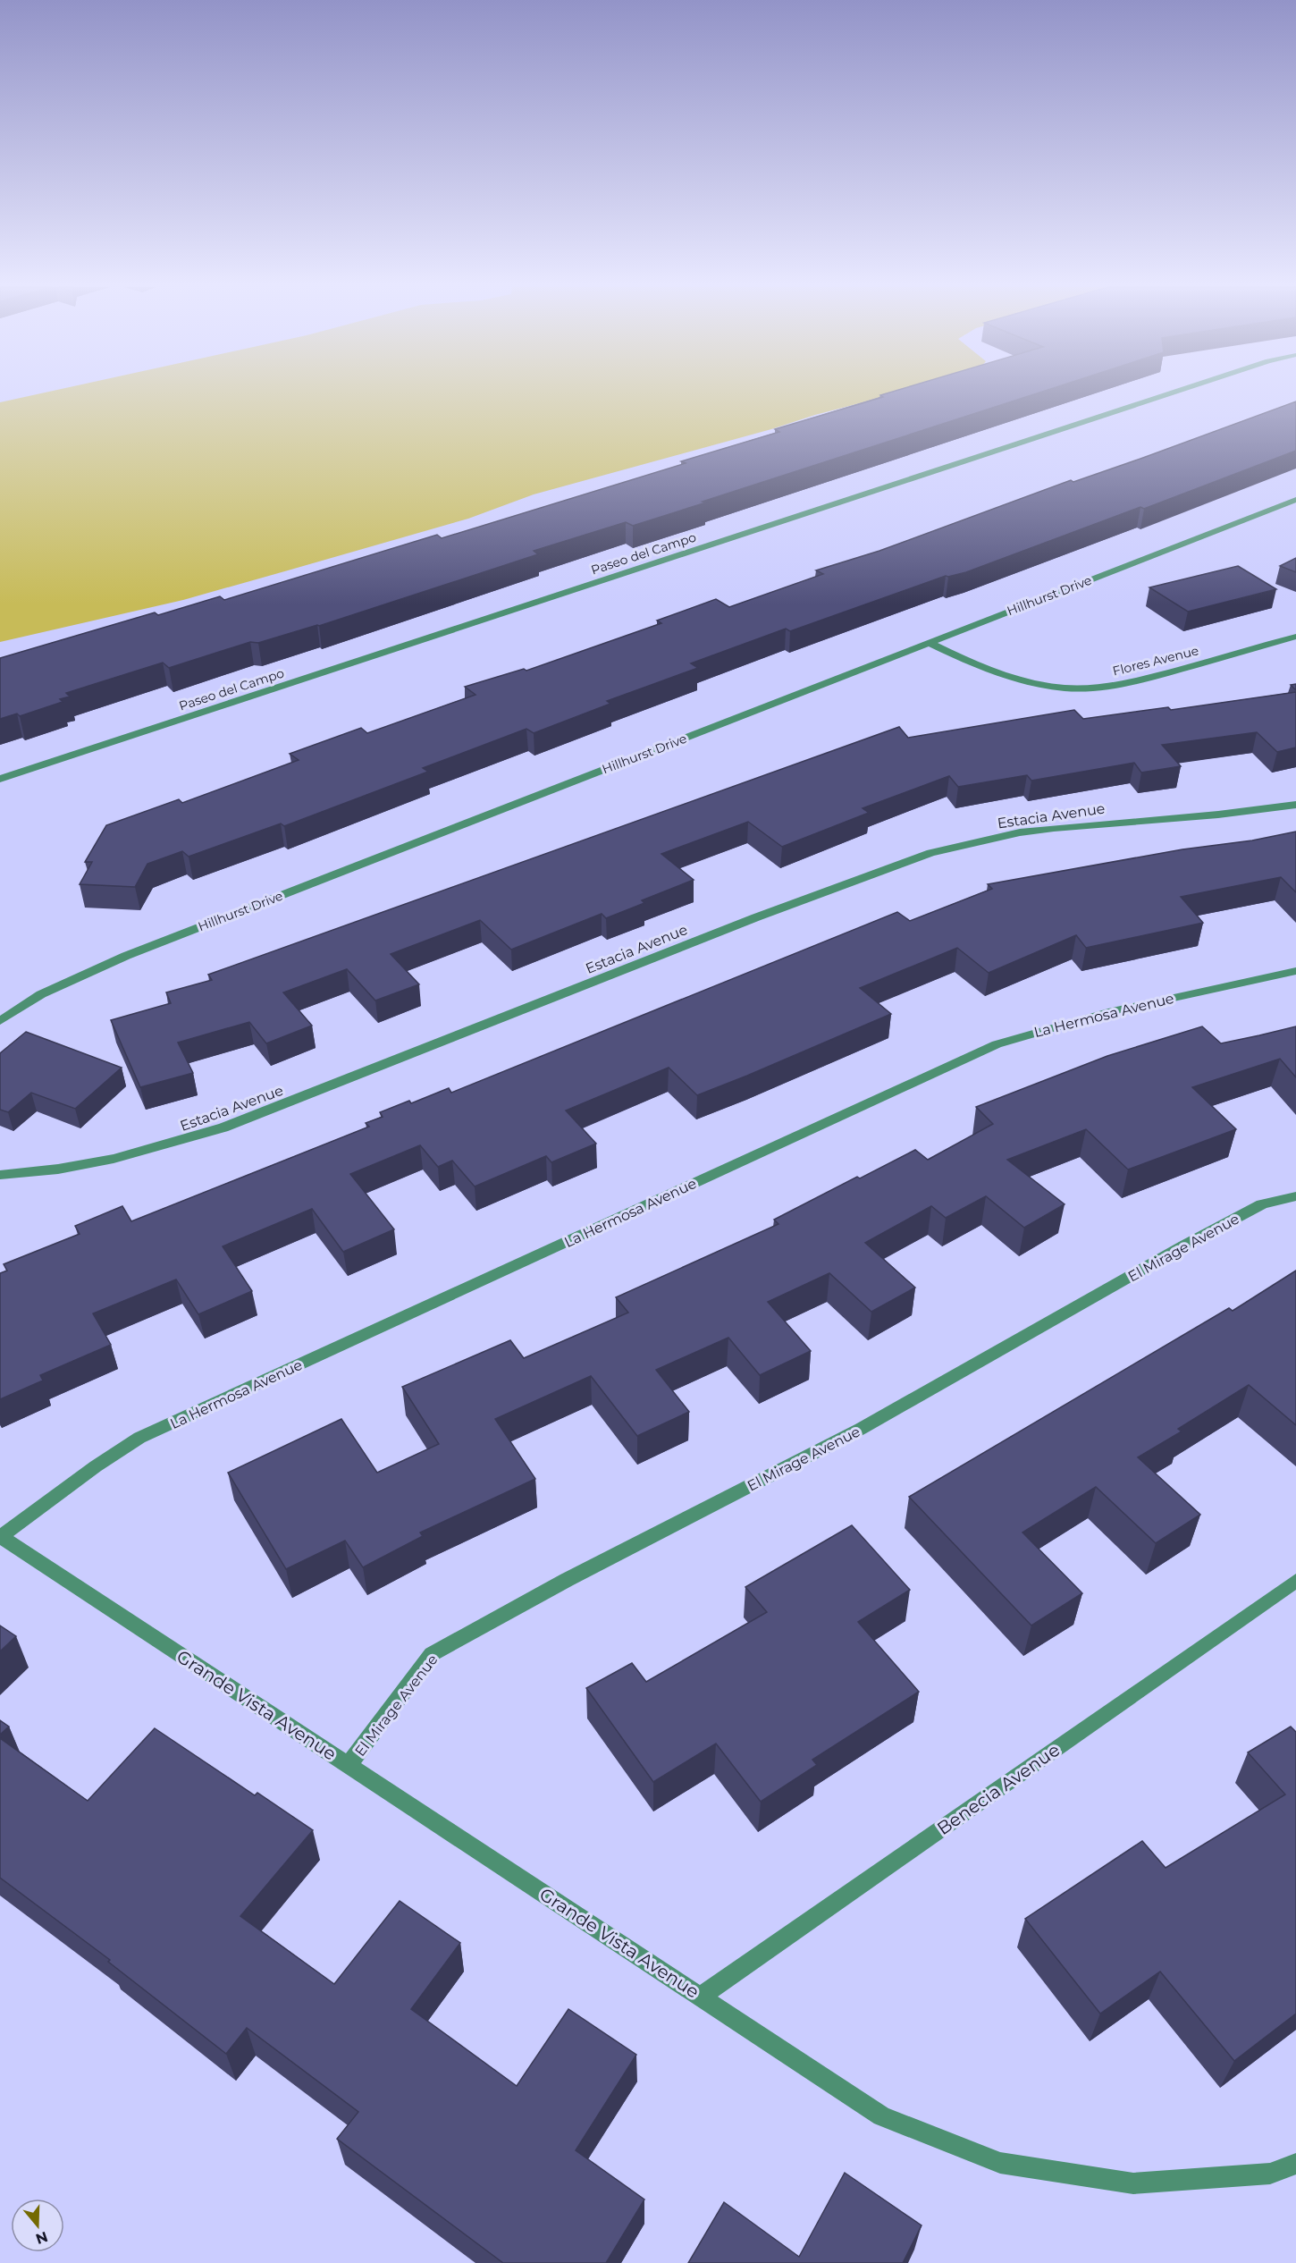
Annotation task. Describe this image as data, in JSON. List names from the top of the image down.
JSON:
{
  "streets": {
    "street": [
      "Paseo del Campo",
      "Hillhurst Drive",
      "Flores Avenue",
      "Estacia Avenue",
      "La Hermosa Avenue",
      "El Mirage Avenue",
      "Grande Vista Avenue",
      "Benecia Avenue"
    ]
  },
  "crossings": [
    ["Hillhurst Drive", "Flores Avenue"],
    ["La Hermosa Avenue", "Grande Vista Avenue"],
    ["El Mirage Avenue", "Grande Vista Avenue"],
    ["Grande Vista Avenue", "Benecia Avenue"]
  ],
  "north": "bottom"
}
